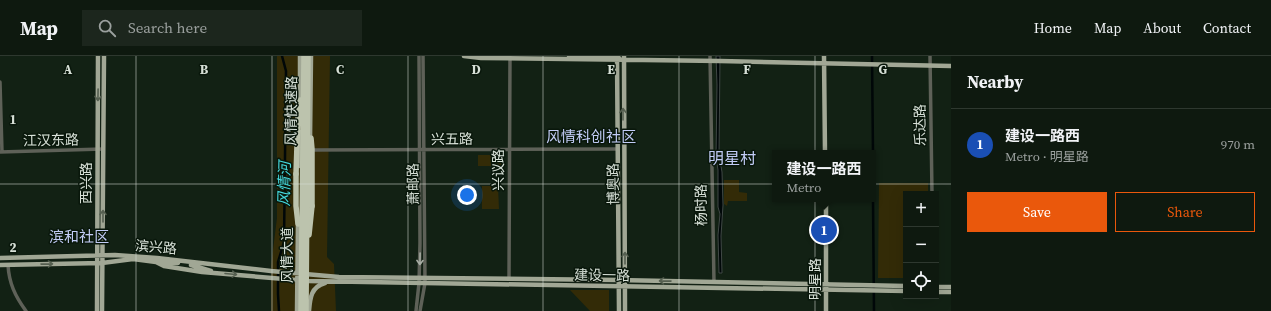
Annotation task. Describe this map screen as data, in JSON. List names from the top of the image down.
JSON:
{
  "streets": {
    "highway": ["风情快速路"],
    "main road": [
      "西兴路",
      "博奥路",
      "滨兴路",
      "风情大道",
      "建设一路",
      "明星路"
    ],
    "street": [
      "乐达路",
      "兴五路",
      "江汉东路",
      "兴议路",
      "萧邮路",
      "杨时路"
    ]
  },
  "crossings": [
    ["风情快速路", "风情大道"],
    ["兴五路", "兴议路"],
    ["兴五路", "萧邮路"],
    ["兴五路", "博奥路"],
    ["兴五路", "风情大道"],
    ["江汉东路", "西兴路"],
    ["兴议路", "建设一路"],
    ["西兴路", "滨兴路"],
    ["萧邮路", "建设一路"],
    ["博奥路", "建设一路"],
    ["杨时路", "建设一路"],
    ["滨兴路", "风情大道"],
    ["滨兴路", "建设一路"],
    ["风情大道", "建设一路"],
    ["建设一路", "明星路"]
  ],
  "districts": ["风情科创社区", "明星村", "滨和社区"],
  "water": ["风情河"],
  "page": {
    "header": "Map",
    "search": "Search here",
    "nav": [
      "Home",
      "Map",
      "About",
      "Contact"
    ],
    "heading": "Nearby",
    "list": [
      {
        "mark": "1",
        "name": "建设一路西",
        "note": "Metro · 明星路",
        "value": "970 m"
      }
    ],
    "popup": ["建设一路西", "Metro"],
    "buttons": ["Save", "Share"],
    "map_buttons": ["+", "−"],
    "pins": "1"
  },
  "grid": {
    "columns": [
      "A",
      "B",
      "C",
      "D",
      "E",
      "F",
      "G"
    ],
    "rows": ["1", "2"]
  }
}
